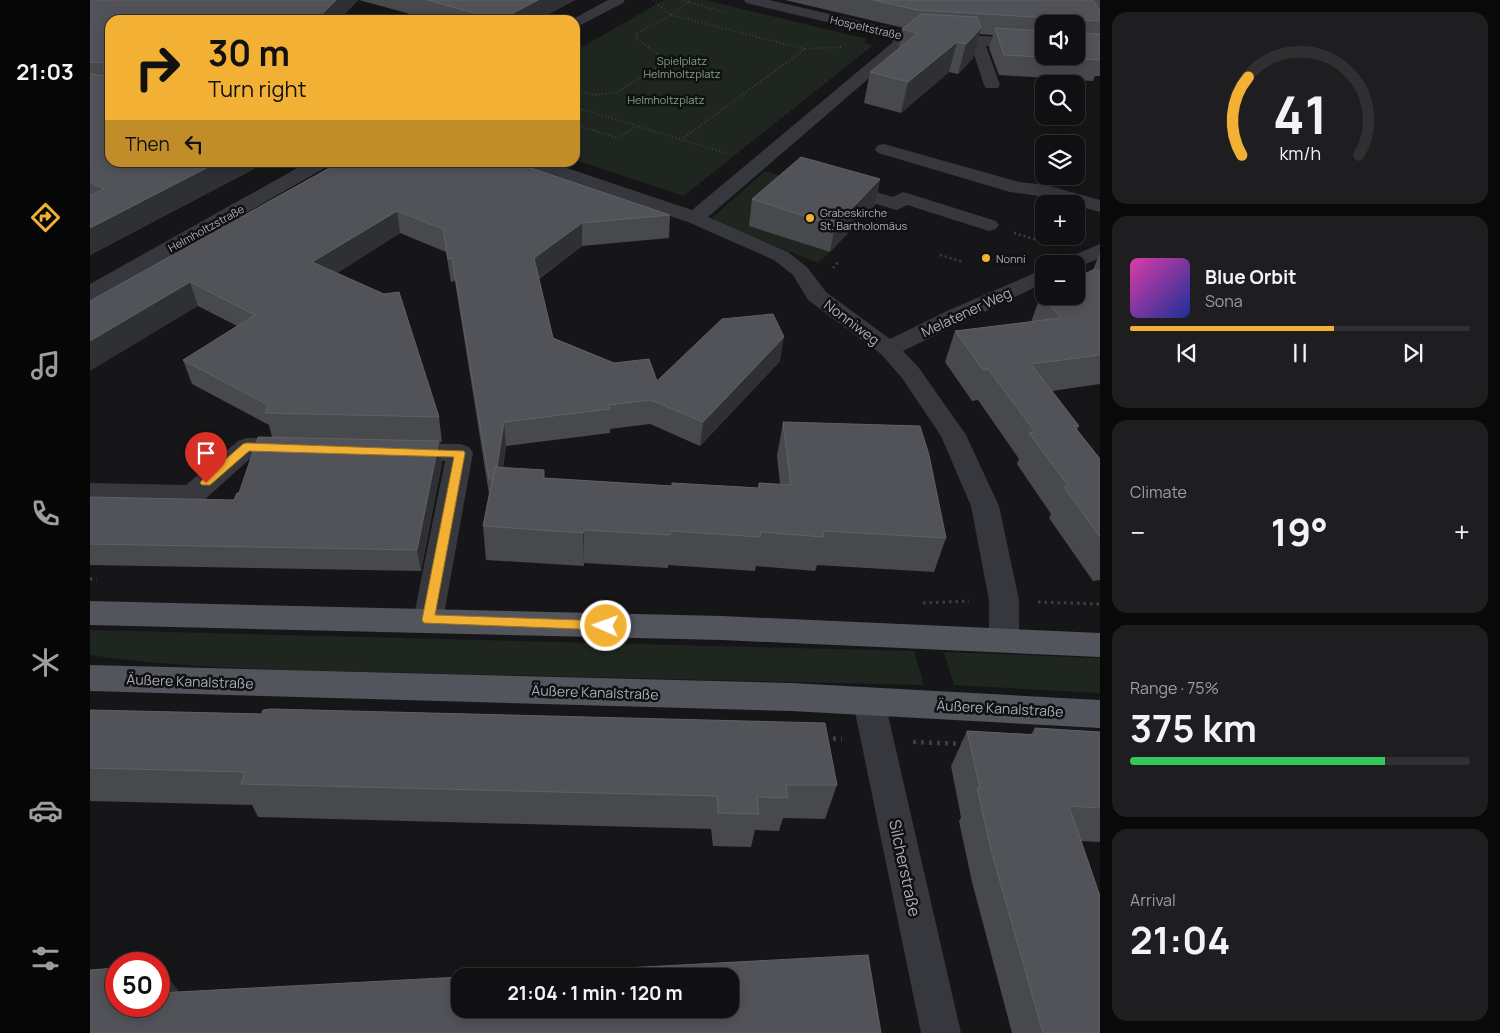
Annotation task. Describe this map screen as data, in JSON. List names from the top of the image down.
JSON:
{
  "streets": {
    "main road": ["Äußere Kanalstraße"],
    "street": [
      "Hospeltstraße",
      "Helmholtzstraße",
      "Melatener Weg",
      "Nonniweg",
      "Silcherstraße"
    ]
  },
  "crossings": [
    ["Melatener Weg", "Nonniweg"],
    ["Äußere Kanalstraße", "Silcherstraße"]
  ],
  "parks": ["Spielplatz Helmholtzplatz", "Helmholtzplatz"],
  "places": ["Grabeskirche St. Bartholomäus", "Nonni"],
  "page": {
    "tabs": "21:03",
    "map_buttons": ["+", "−"],
    "turn": ["30 m", "Turn right"],
    "then": "Then",
    "song": ["Blue Orbit", "Sona"],
    "tile": [
      "Climate",
      ["Range · 75%", "375 km"],
      ["Arrival", "21:04"]
    ],
    "heat": ["−", "19°", "+"],
    "limit": "50",
    "trip": "21:04 · 1 min · 120 m",
    "gauge": ["41", "km/h"]
  }
}
